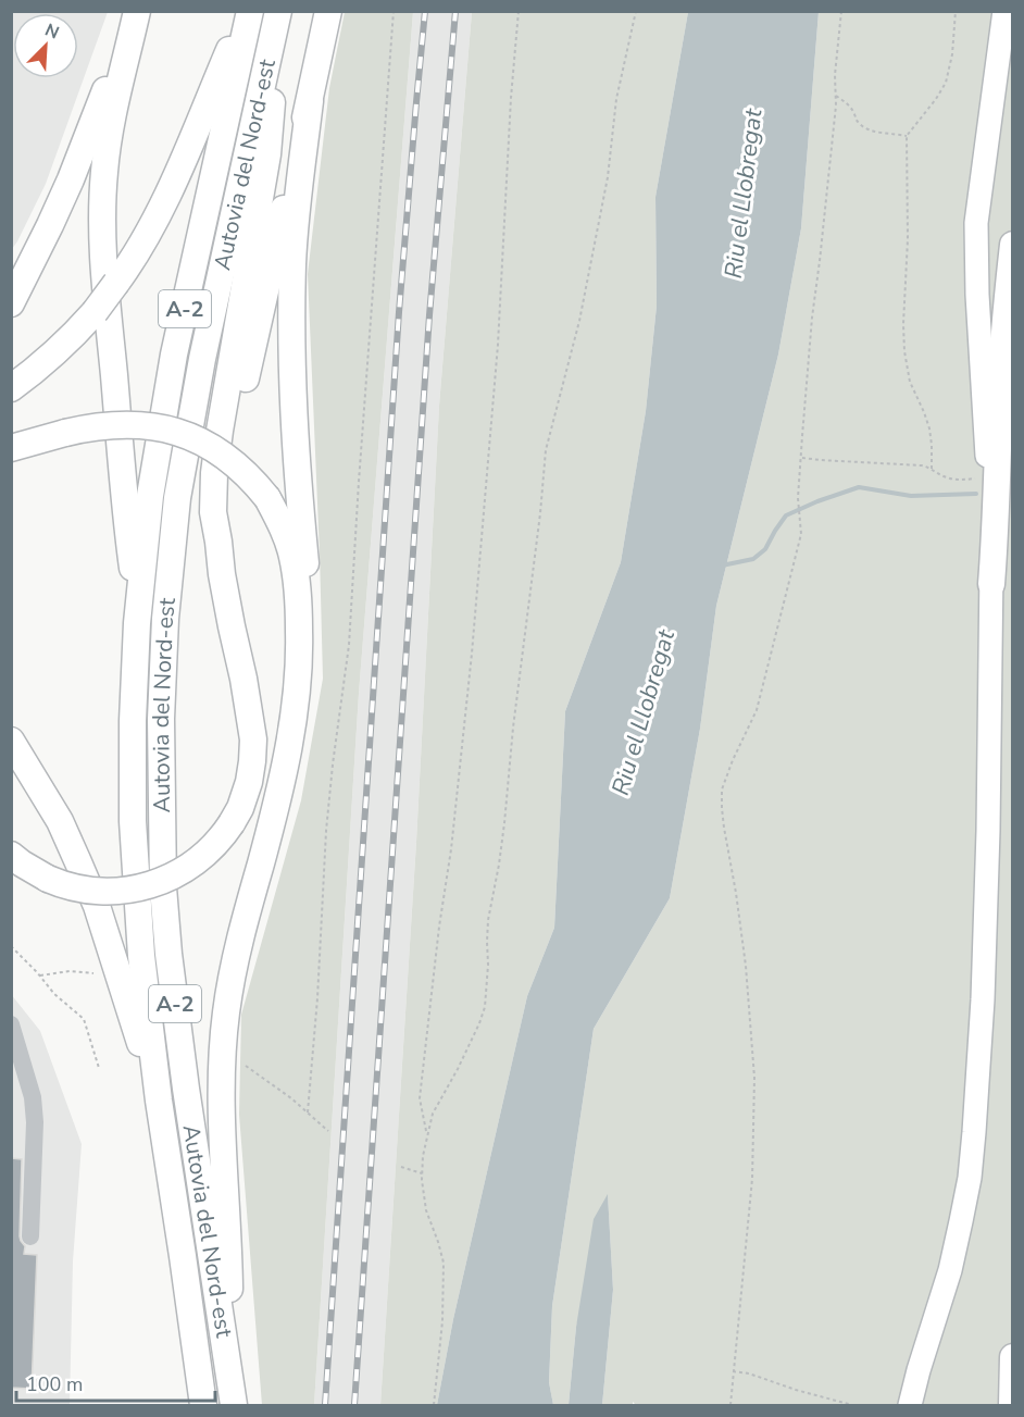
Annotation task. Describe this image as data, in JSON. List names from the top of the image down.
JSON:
{
  "streets": {
    "highway": ["Autovia del Nord-est", "A-2"]
  },
  "water": ["Riu el Llobregat"],
  "scale_bar": "100 m",
  "north": "top right"
}
